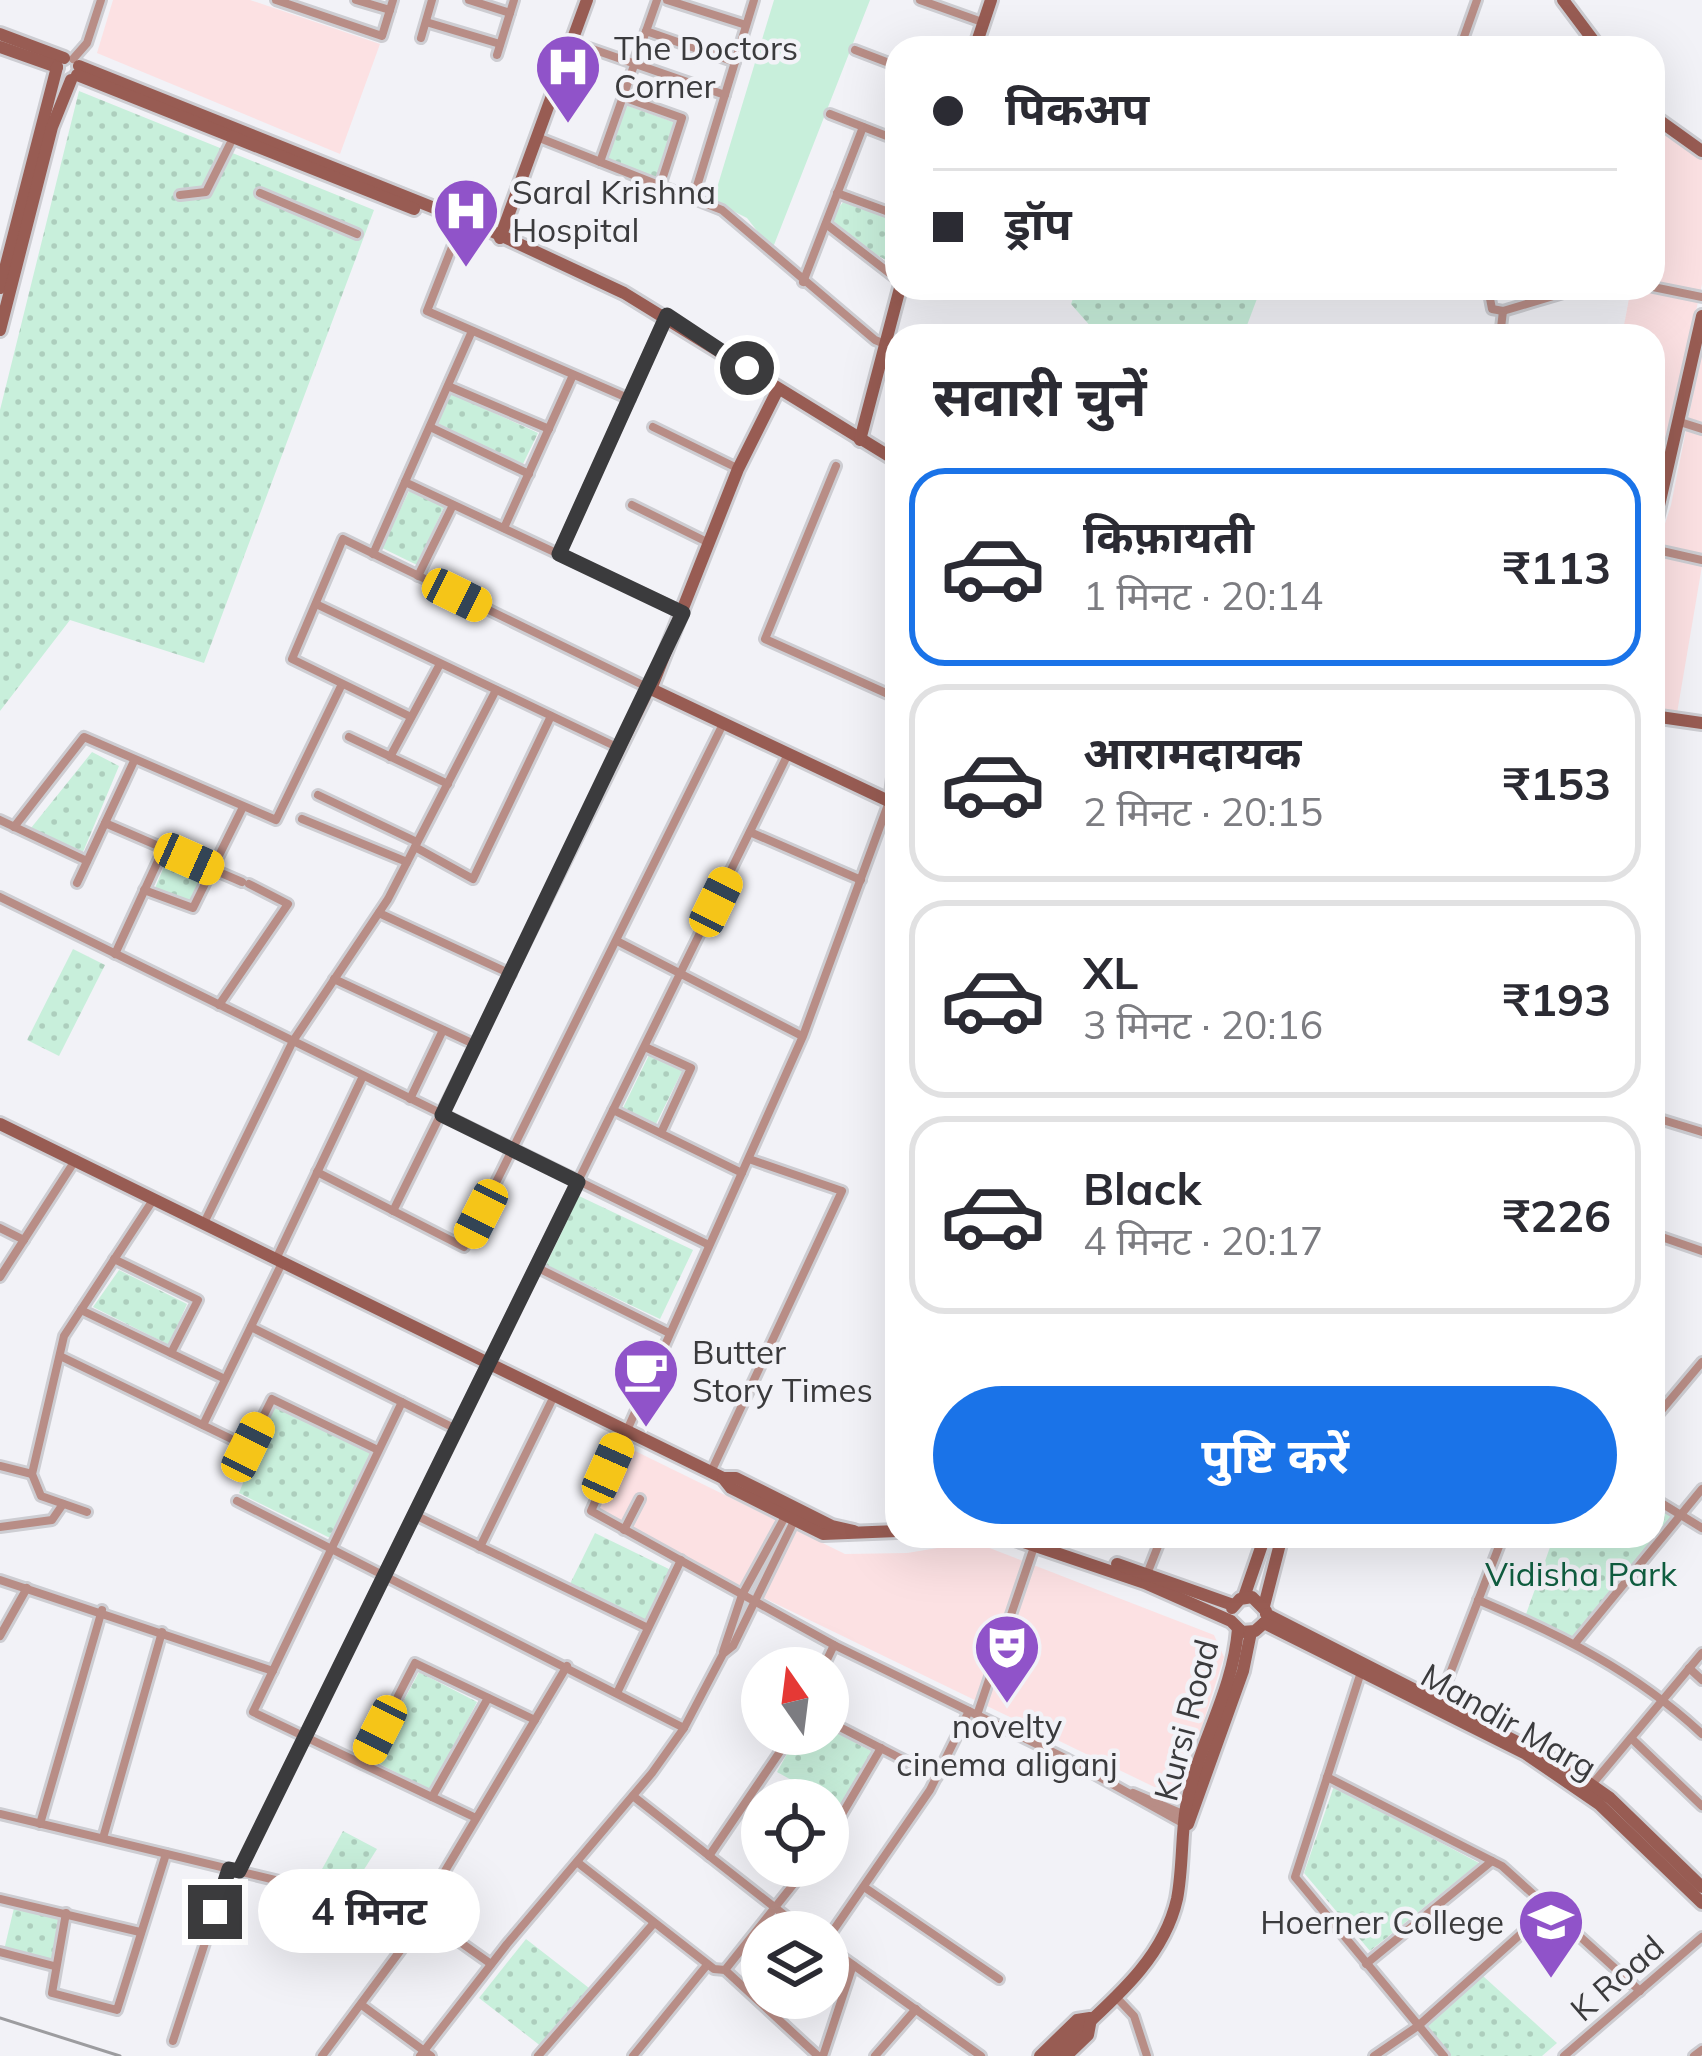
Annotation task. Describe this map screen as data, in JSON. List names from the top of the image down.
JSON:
{
  "streets": {
    "main road": ["Kursi Road", "Mandir Marg"],
    "street": ["K Road"]
  },
  "parks": ["Vidisha Park"],
  "places": {
    "hospital": ["The Doctors Corner", "Saral Krishna Hospital"],
    "cafe": ["Butter Story Times"],
    "theatre": ["novelty cinema aliganj"],
    "school or university": ["Hoerner College"]
  },
  "north": "top",
  "page": {
    "banner": ["पिकअप", "ड्रॉप"],
    "heading": "सवारी चुनें",
    "list": [
      {
        "name": "किफ़ायती",
        "note": "1 मिनट · 20:14",
        "value": "₹113"
      },
      {
        "name": "आरामदायक",
        "note": "2 मिनट · 20:15",
        "value": "₹153"
      },
      {
        "name": "XL",
        "note": "3 मिनट · 20:16",
        "value": "₹193"
      },
      {
        "name": "Black",
        "note": "4 मिनट · 20:17",
        "value": "₹226"
      }
    ],
    "buttons": "पुष्टि करें",
    "bubble": "4 मिनट"
  }
}
